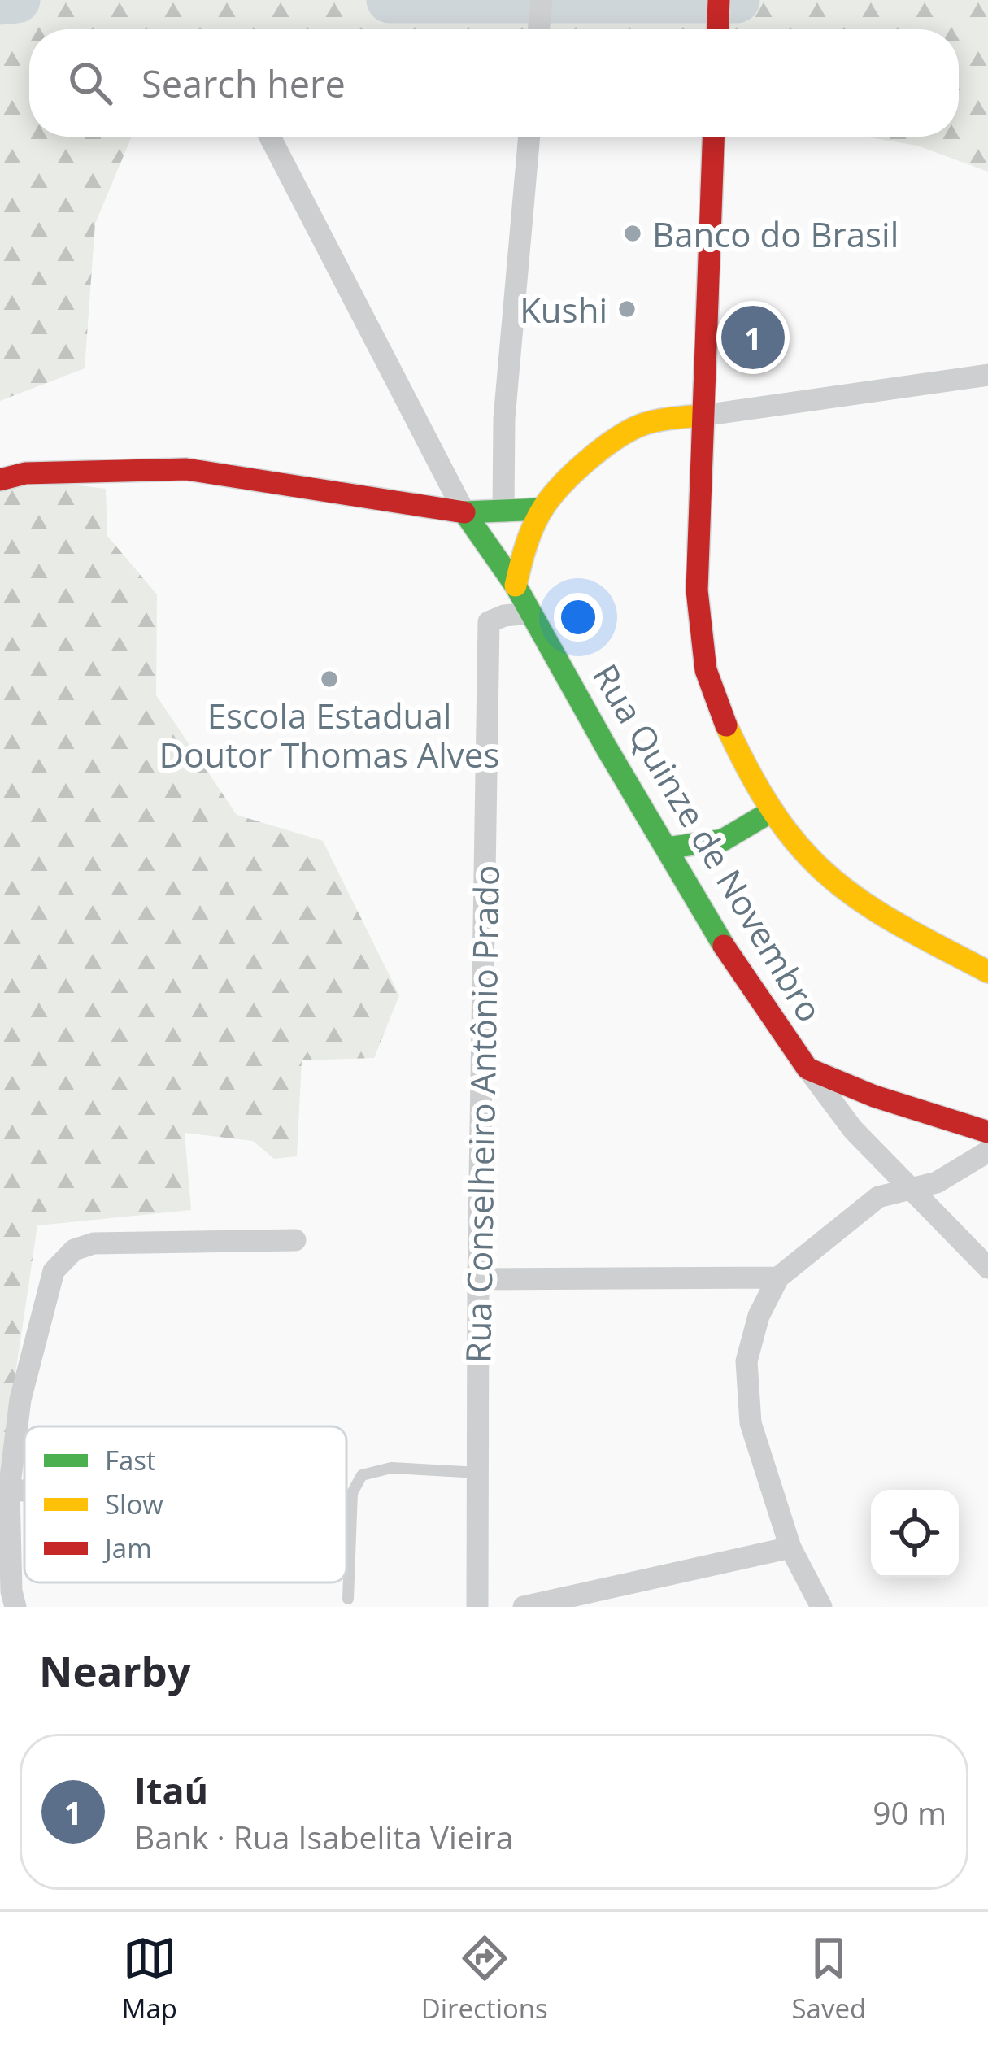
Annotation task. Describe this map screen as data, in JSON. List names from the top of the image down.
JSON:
{
  "streets": {
    "main road": ["Rua Quinze de Novembro"],
    "street": ["Rua Conselheiro Antônio Prado"]
  },
  "crossings": [
    ["Rua Quinze de Novembro", "Rua Conselheiro Antônio Prado"]
  ],
  "places": ["Banco do Brasil", "Kushi", "Escola Estadual Doutor Thomas Alves"],
  "legend": ["Fast", "Slow", "Jam"],
  "page": {
    "search": "Search here",
    "pins": "1",
    "heading": "Nearby",
    "list": [
      {
        "mark": "1",
        "name": "Itaú",
        "note": "Bank · Rua Isabelita Vieira",
        "value": "90 m"
      }
    ],
    "nav": ["Map", "Directions", "Saved"]
  }
}
